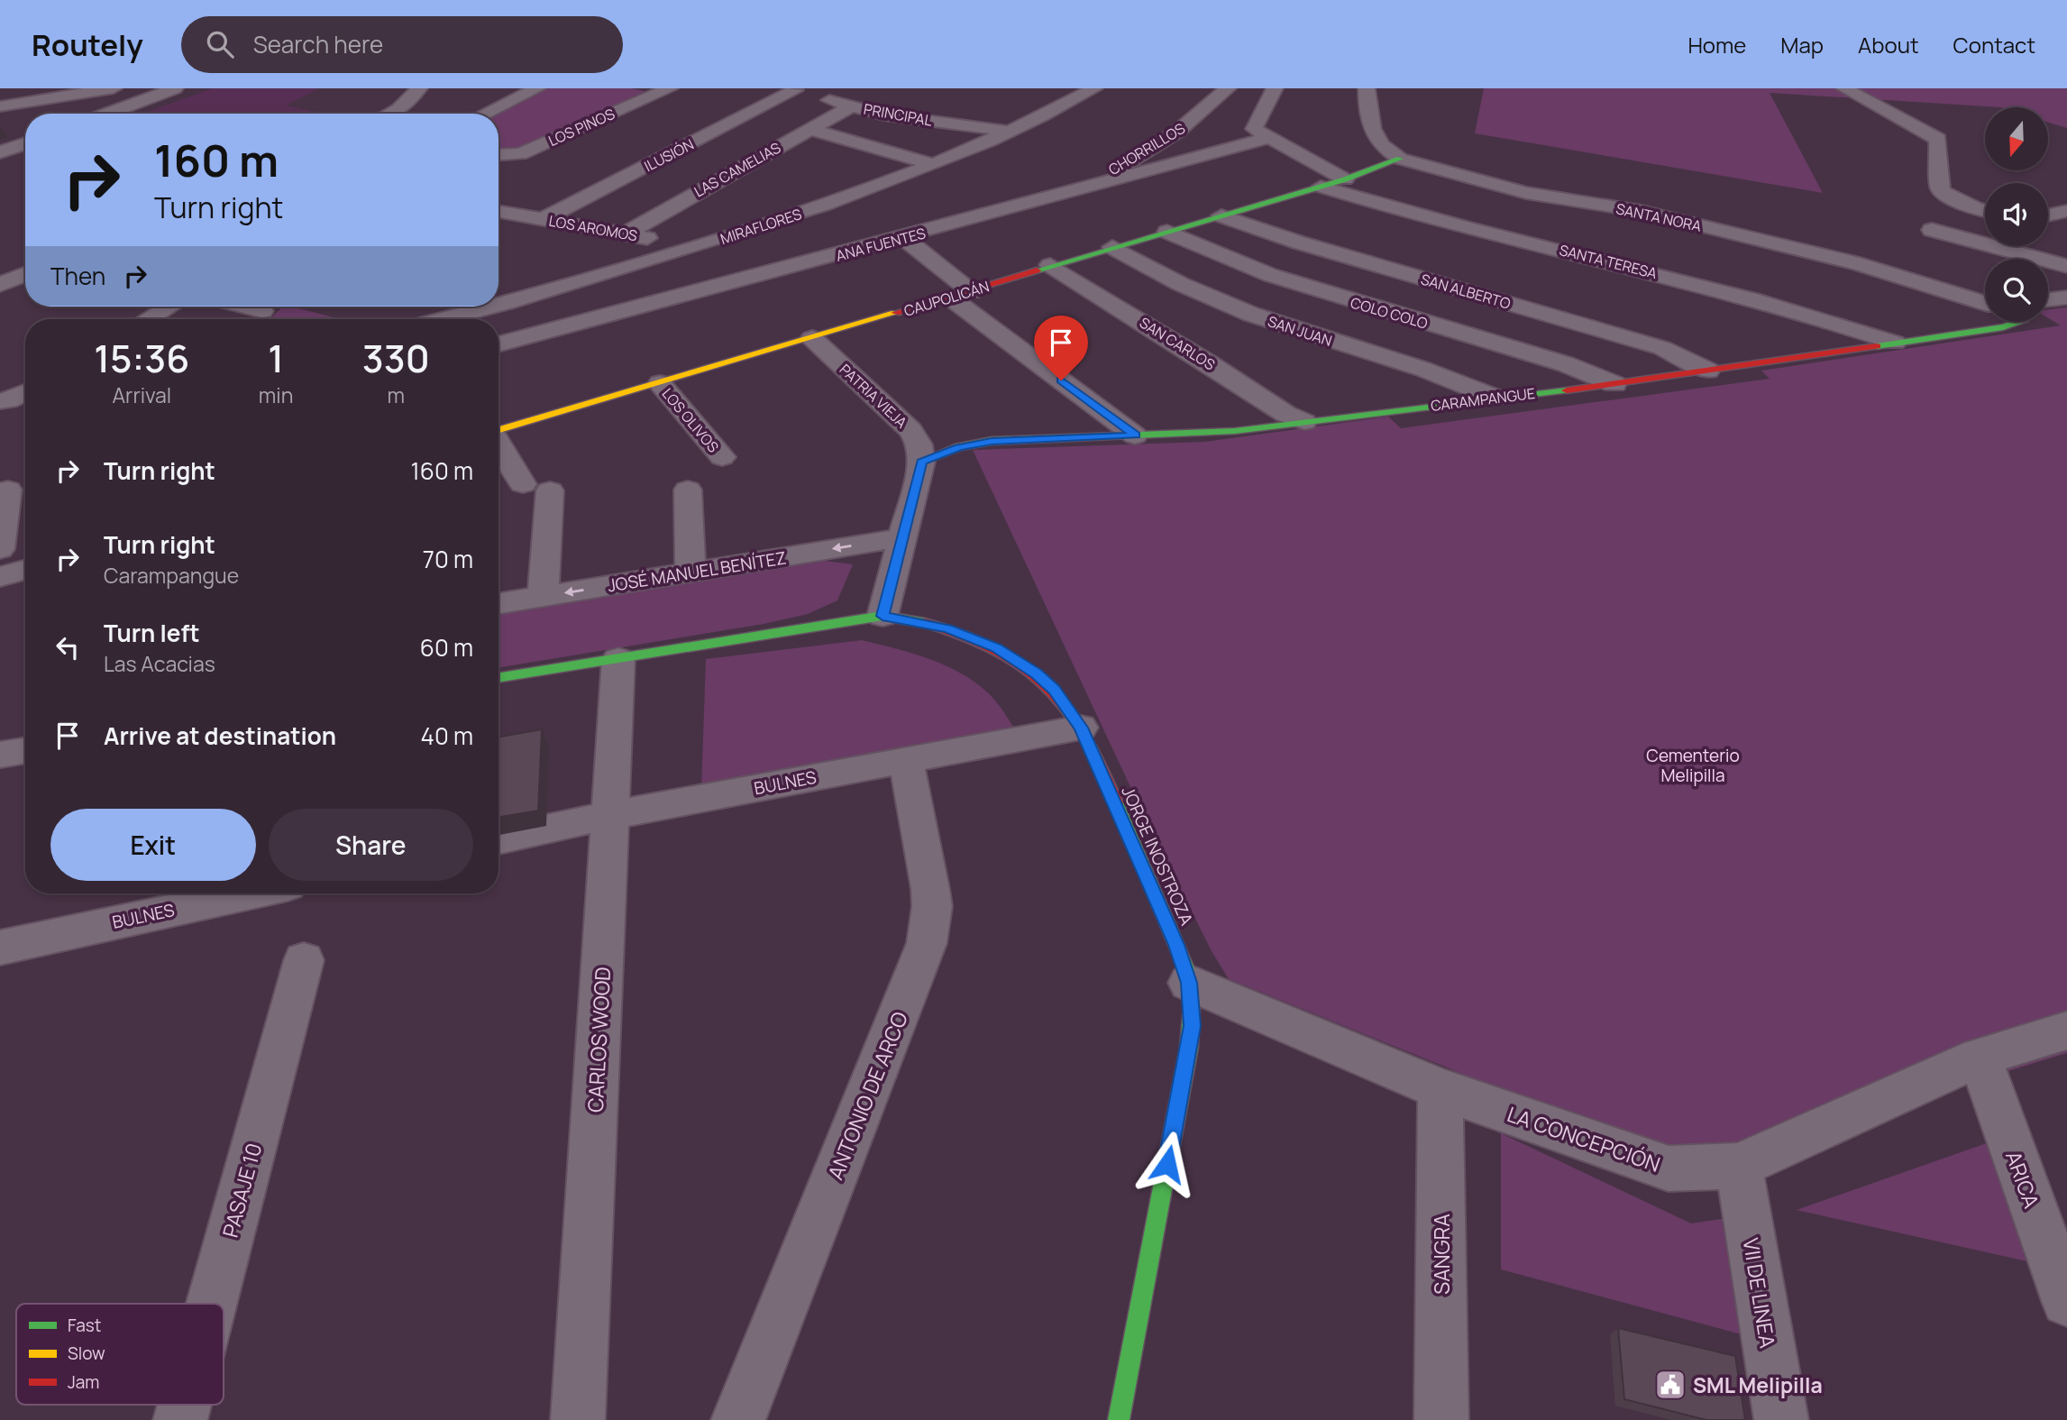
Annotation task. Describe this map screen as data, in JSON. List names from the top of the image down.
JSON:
{
  "streets": {
    "street": [
      "PRINCIPAL",
      "LOS PINOS",
      "CHORRILLOS",
      "ILUSIÓN",
      "LAS CAMELIAS",
      "SANTA NORA",
      "MIRAFLORES",
      "LOS AROMOS",
      "ANA FUENTES",
      "SANTA TERESA",
      "SAN ALBERTO",
      "CAUPOLICÁN",
      "COLO COLO",
      "SAN JUAN",
      "SAN CARLOS",
      "PATRIA VIEJA",
      "CARAMPANGUE",
      "LOS OLIVOS",
      "JOSÉ MANUEL BENÍTEZ",
      "BULNES",
      "JORGE INOSTROZA",
      "CARLOS WOOD",
      "ANTONIO DE ARCO",
      "LA CONCEPCIÓN",
      "ARICA",
      "PASAJE 10",
      "SANGRA",
      "VII DE LINEA"
    ]
  },
  "crossings": [
    ["PRINCIPAL", "ILUSIÓN"],
    ["PRINCIPAL", "LAS CAMELIAS"],
    ["PRINCIPAL", "MIRAFLORES"],
    ["CHORRILLOS", "ANA FUENTES"],
    ["ILUSIÓN", "LOS AROMOS"],
    ["LAS CAMELIAS", "LOS AROMOS"],
    ["SANTA NORA", "CAUPOLICÁN"],
    ["MIRAFLORES", "LOS AROMOS"],
    ["SANTA TERESA", "CAUPOLICÁN"],
    ["SANTA TERESA", "CARAMPANGUE"],
    ["SAN ALBERTO", "CAUPOLICÁN"],
    ["SAN ALBERTO", "CARAMPANGUE"],
    ["CAUPOLICÁN", "COLO COLO"],
    ["CAUPOLICÁN", "SAN JUAN"],
    ["CAUPOLICÁN", "SAN CARLOS"],
    ["CAUPOLICÁN", "PATRIA VIEJA"],
    ["CAUPOLICÁN", "LOS OLIVOS"],
    ["COLO COLO", "CARAMPANGUE"],
    ["SAN JUAN", "CARAMPANGUE"],
    ["SAN CARLOS", "CARAMPANGUE"],
    ["PATRIA VIEJA", "CARAMPANGUE"],
    ["BULNES", "JORGE INOSTROZA"],
    ["BULNES", "CARLOS WOOD"],
    ["BULNES", "ANTONIO DE ARCO"],
    ["JORGE INOSTROZA", "LA CONCEPCIÓN"],
    ["LA CONCEPCIÓN", "ARICA"],
    ["LA CONCEPCIÓN", "SANGRA"],
    ["LA CONCEPCIÓN", "VII DE LINEA"]
  ],
  "parks": ["Cementerio Melipilla"],
  "places": {
    "public building": ["SML Melipilla"]
  },
  "legend": ["Fast", "Slow", "Jam"],
  "north": "bottom",
  "page": {
    "header": "Routely",
    "search": "Search here",
    "nav": [
      "Home",
      "Map",
      "About",
      "Contact"
    ],
    "turn": ["160 m", "Turn right"],
    "then": "Then",
    "eta": [
      "15:36",
      "Arrival",
      "1",
      "min",
      "330",
      "m"
    ],
    "list": [
      {
        "name": "Turn right",
        "value": "160 m"
      },
      {
        "name": "Turn right",
        "note": "Carampangue",
        "value": "70 m"
      },
      {
        "name": "Turn left",
        "note": "Las Acacias",
        "value": "60 m"
      },
      {
        "name": "Arrive at destination",
        "value": "40 m"
      }
    ],
    "buttons": ["Exit", "Share"]
  }
}
